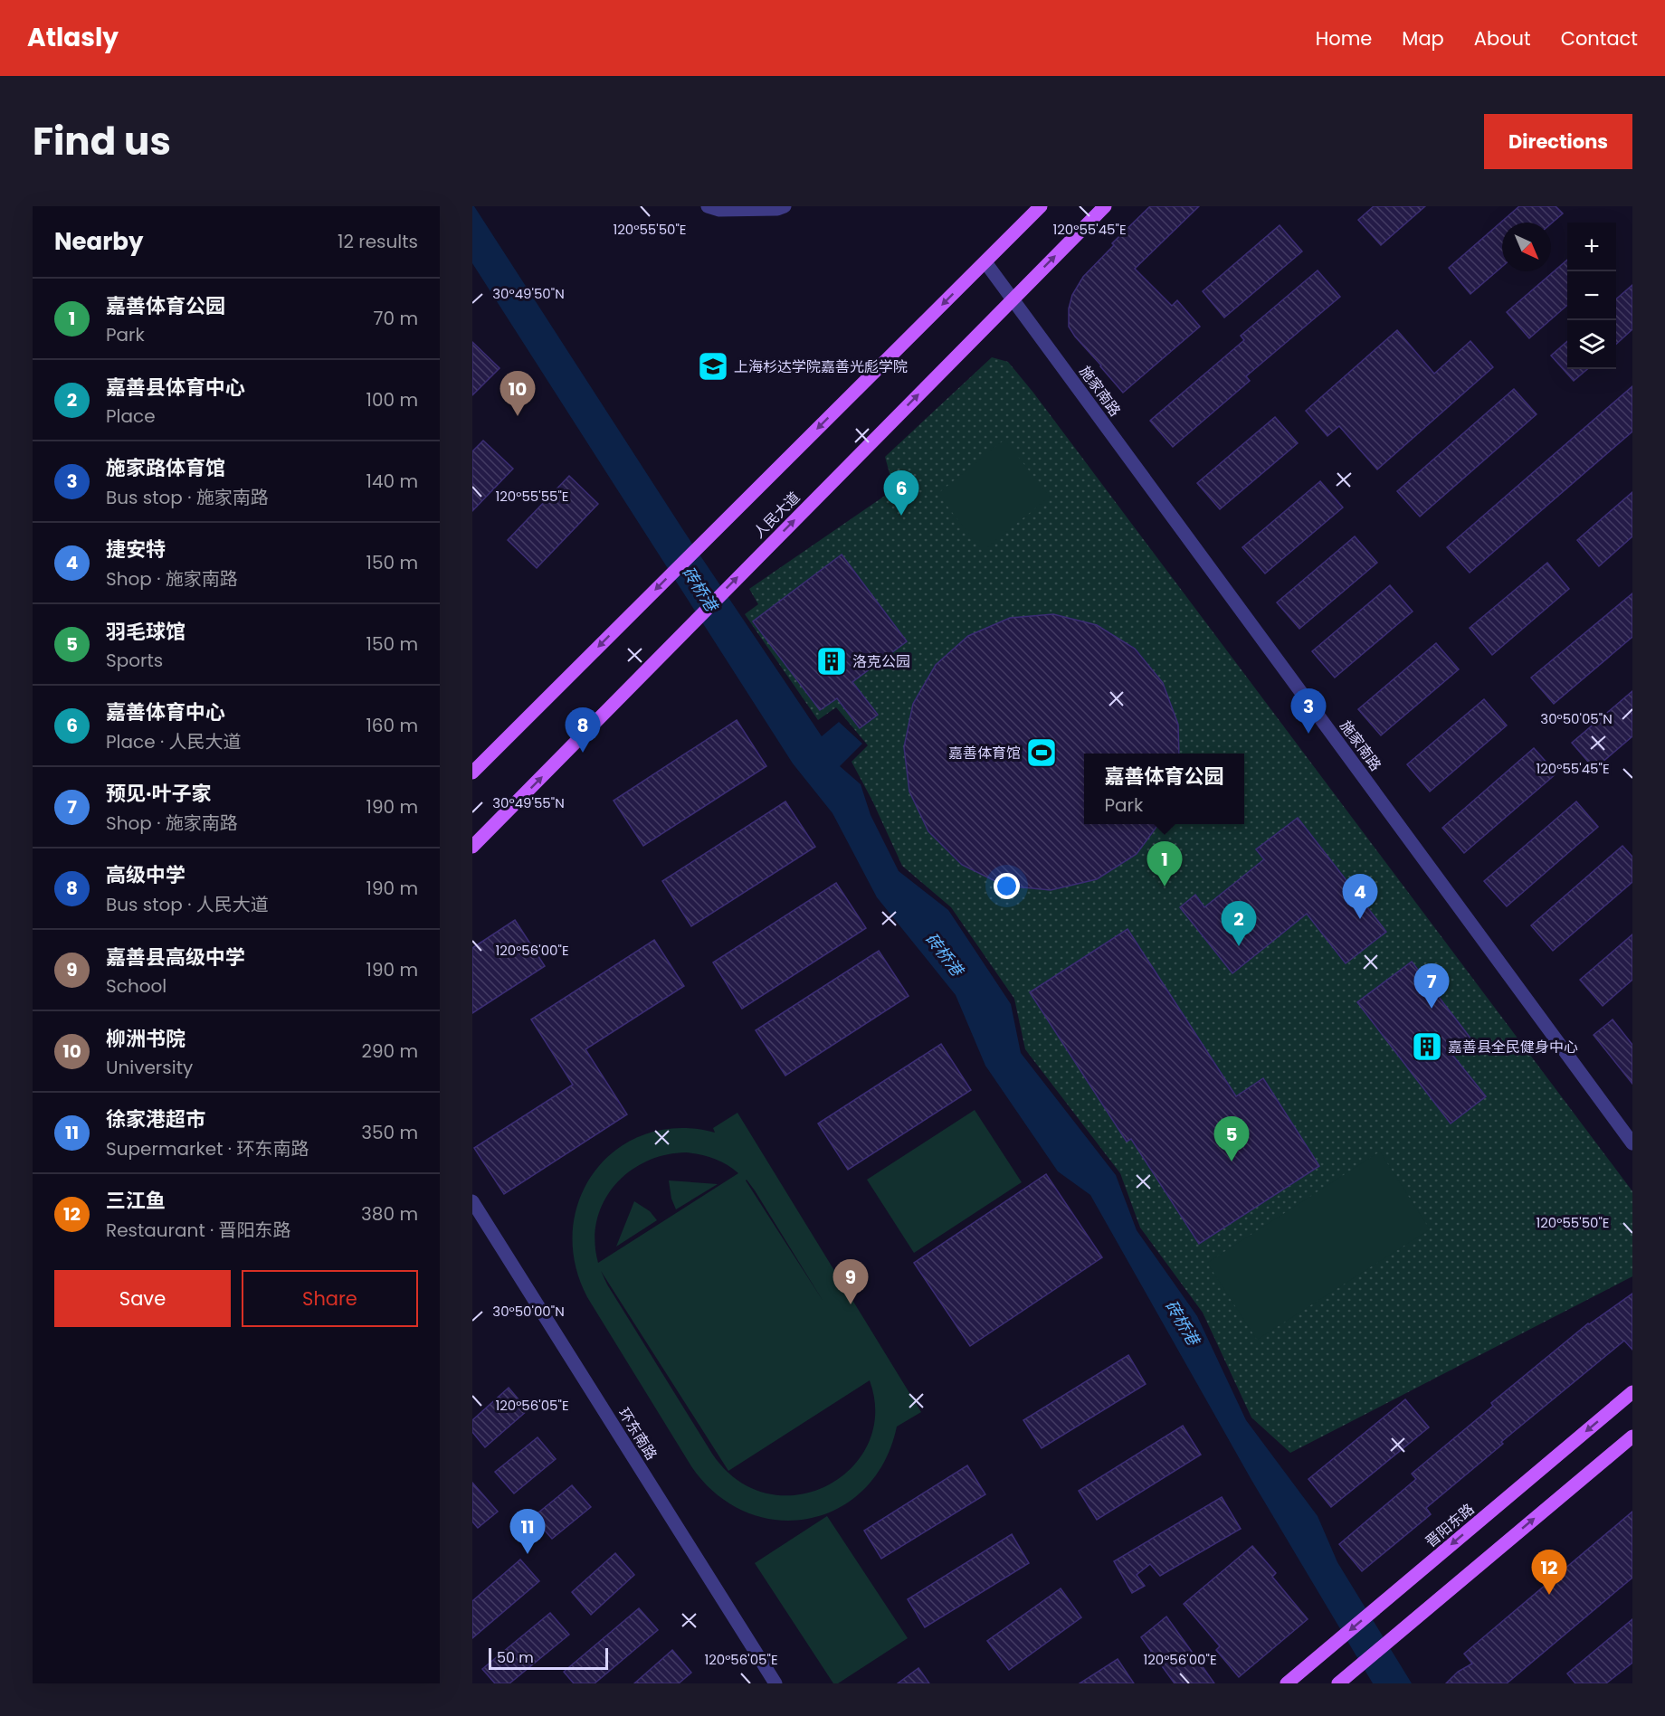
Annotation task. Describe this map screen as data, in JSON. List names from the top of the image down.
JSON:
{
  "streets": {
    "main road": ["人民大道", "晋阳东路"],
    "street": ["施家南路", "环东南路"]
  },
  "crossings": [
    ["施家南路", "人民大道"]
  ],
  "water": ["砖桥港"],
  "places": {
    "school or university": ["上海杉达学院嘉善光彪学院"],
    "building": ["洛克公园", "嘉善县全民健身中心"],
    "sports": ["嘉善体育馆"]
  },
  "scale_bar": "50 m",
  "north": "bottom right",
  "page": {
    "header": "Atlasly",
    "nav": [
      "Home",
      "Map",
      "About",
      "Contact"
    ],
    "title": "Find us",
    "buttons": [
      "Directions",
      ["Save", "Share"]
    ],
    "heading": ["Nearby", "12 results"],
    "map_buttons": ["+", "−"],
    "list": [
      {
        "mark": "1",
        "name": "嘉善体育公园",
        "note": "Park",
        "value": "70 m"
      },
      {
        "mark": "2",
        "name": "嘉善县体育中心",
        "note": "Place",
        "value": "100 m"
      },
      {
        "mark": "3",
        "name": "施家路体育馆",
        "note": "Bus stop · 施家南路",
        "value": "140 m"
      },
      {
        "mark": "4",
        "name": "捷安特",
        "note": "Shop · 施家南路",
        "value": "150 m"
      },
      {
        "mark": "5",
        "name": "羽毛球馆",
        "note": "Sports",
        "value": "150 m"
      },
      {
        "mark": "6",
        "name": "嘉善体育中心",
        "note": "Place · 人民大道",
        "value": "160 m"
      },
      {
        "mark": "7",
        "name": "预见·叶子家",
        "note": "Shop · 施家南路",
        "value": "190 m"
      },
      {
        "mark": "8",
        "name": "高级中学",
        "note": "Bus stop · 人民大道",
        "value": "190 m"
      },
      {
        "mark": "9",
        "name": "嘉善县高级中学",
        "note": "School",
        "value": "190 m"
      },
      {
        "mark": "10",
        "name": "柳洲书院",
        "note": "University",
        "value": "290 m"
      },
      {
        "mark": "11",
        "name": "徐家港超市",
        "note": "Supermarket · 环东南路",
        "value": "350 m"
      },
      {
        "mark": "12",
        "name": "三江鱼",
        "note": "Restaurant · 晋阳东路",
        "value": "380 m"
      }
    ],
    "pins": [
      "10",
      "6",
      "3",
      "8",
      "1",
      "4",
      "2",
      "7",
      "5",
      "9",
      "11",
      "12"
    ],
    "popup": ["嘉善体育公园", "Park"],
    "scale": "50 m"
  },
  "coordinates": [
    "120°55'50\"E",
    "120°55'45\"E",
    "30°49'50\"N",
    "120°55'55\"E",
    "30°50'05\"N",
    "30°49'55\"N",
    "120°56'00\"E",
    "30°50'00\"N",
    "120°56'05\"E"
  ]
}
